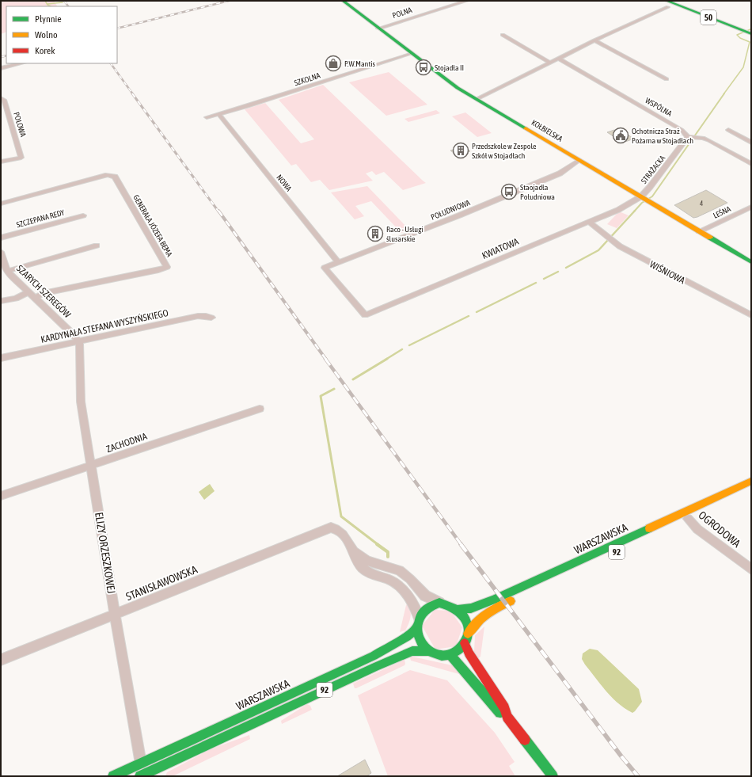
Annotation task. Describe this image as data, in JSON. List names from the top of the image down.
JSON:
{
  "streets": {
    "main road": [
      "50",
      "KOŁBIELSKA",
      "WARSZAWSKA",
      "92"
    ],
    "street": [
      "POLNA",
      "SZKOLNA",
      "WSPÓLNA",
      "POLOWA",
      "STRAŻACKA",
      "NOWA",
      "POŁUDNIOWA",
      "LEŚNA",
      "SZCZEPANA REDY",
      "GENERAŁA JÓZEFA BEMA",
      "KWIATOWA",
      "WIŚNIOWA",
      "SZARYCH SZEREGÓW",
      "KARDYNAŁA STEFANA WYSZYŃSKIEGO",
      "ZACHODNIA",
      "OGRODOWA",
      "ELIZY ORZESZKOWEJ",
      "STANISŁAWOWSKA"
    ]
  },
  "crossings": [
    ["POLNA", "KOŁBIELSKA"],
    ["SZKOLNA", "KOŁBIELSKA"],
    ["SZKOLNA", "NOWA"],
    ["WSPÓLNA", "STRAŻACKA"],
    ["KOŁBIELSKA", "STRAŻACKA"],
    ["KOŁBIELSKA", "POŁUDNIOWA"],
    ["KOŁBIELSKA", "LEŚNA"],
    ["KOŁBIELSKA", "KWIATOWA"],
    ["STRAŻACKA", "KWIATOWA"],
    ["NOWA", "POŁUDNIOWA"],
    ["POŁUDNIOWA", "KWIATOWA"],
    ["GENERAŁA JÓZEFA BEMA", "SZARYCH SZEREGÓW"],
    ["KWIATOWA", "WIŚNIOWA"],
    ["SZARYCH SZEREGÓW", "KARDYNAŁA STEFANA WYSZYŃSKIEGO"],
    ["SZARYCH SZEREGÓW", "ELIZY ORZESZKOWEJ"],
    ["KARDYNAŁA STEFANA WYSZYŃSKIEGO", "ELIZY ORZESZKOWEJ"],
    ["ZACHODNIA", "ELIZY ORZESZKOWEJ"],
    ["WARSZAWSKA", "92"],
    ["WARSZAWSKA", "ELIZY ORZESZKOWEJ"],
    ["ELIZY ORZESZKOWEJ", "STANISŁAWOWSKA"]
  ],
  "places": {
    "shop": ["P.W.Mantis"],
    "bus stop": ["Stojadła II", "Staojadła Południowa"],
    "public building": ["Ochotnicza Straż Pożarna w Stojadłach"],
    "building": ["Przedszkole w Zespole Szkół w Stojadłach", "Raco - Usługi ślusarskie"]
  },
  "house_numbers": ["4"],
  "legend": ["Płynnie", "Wolno", "Korek"]
}
